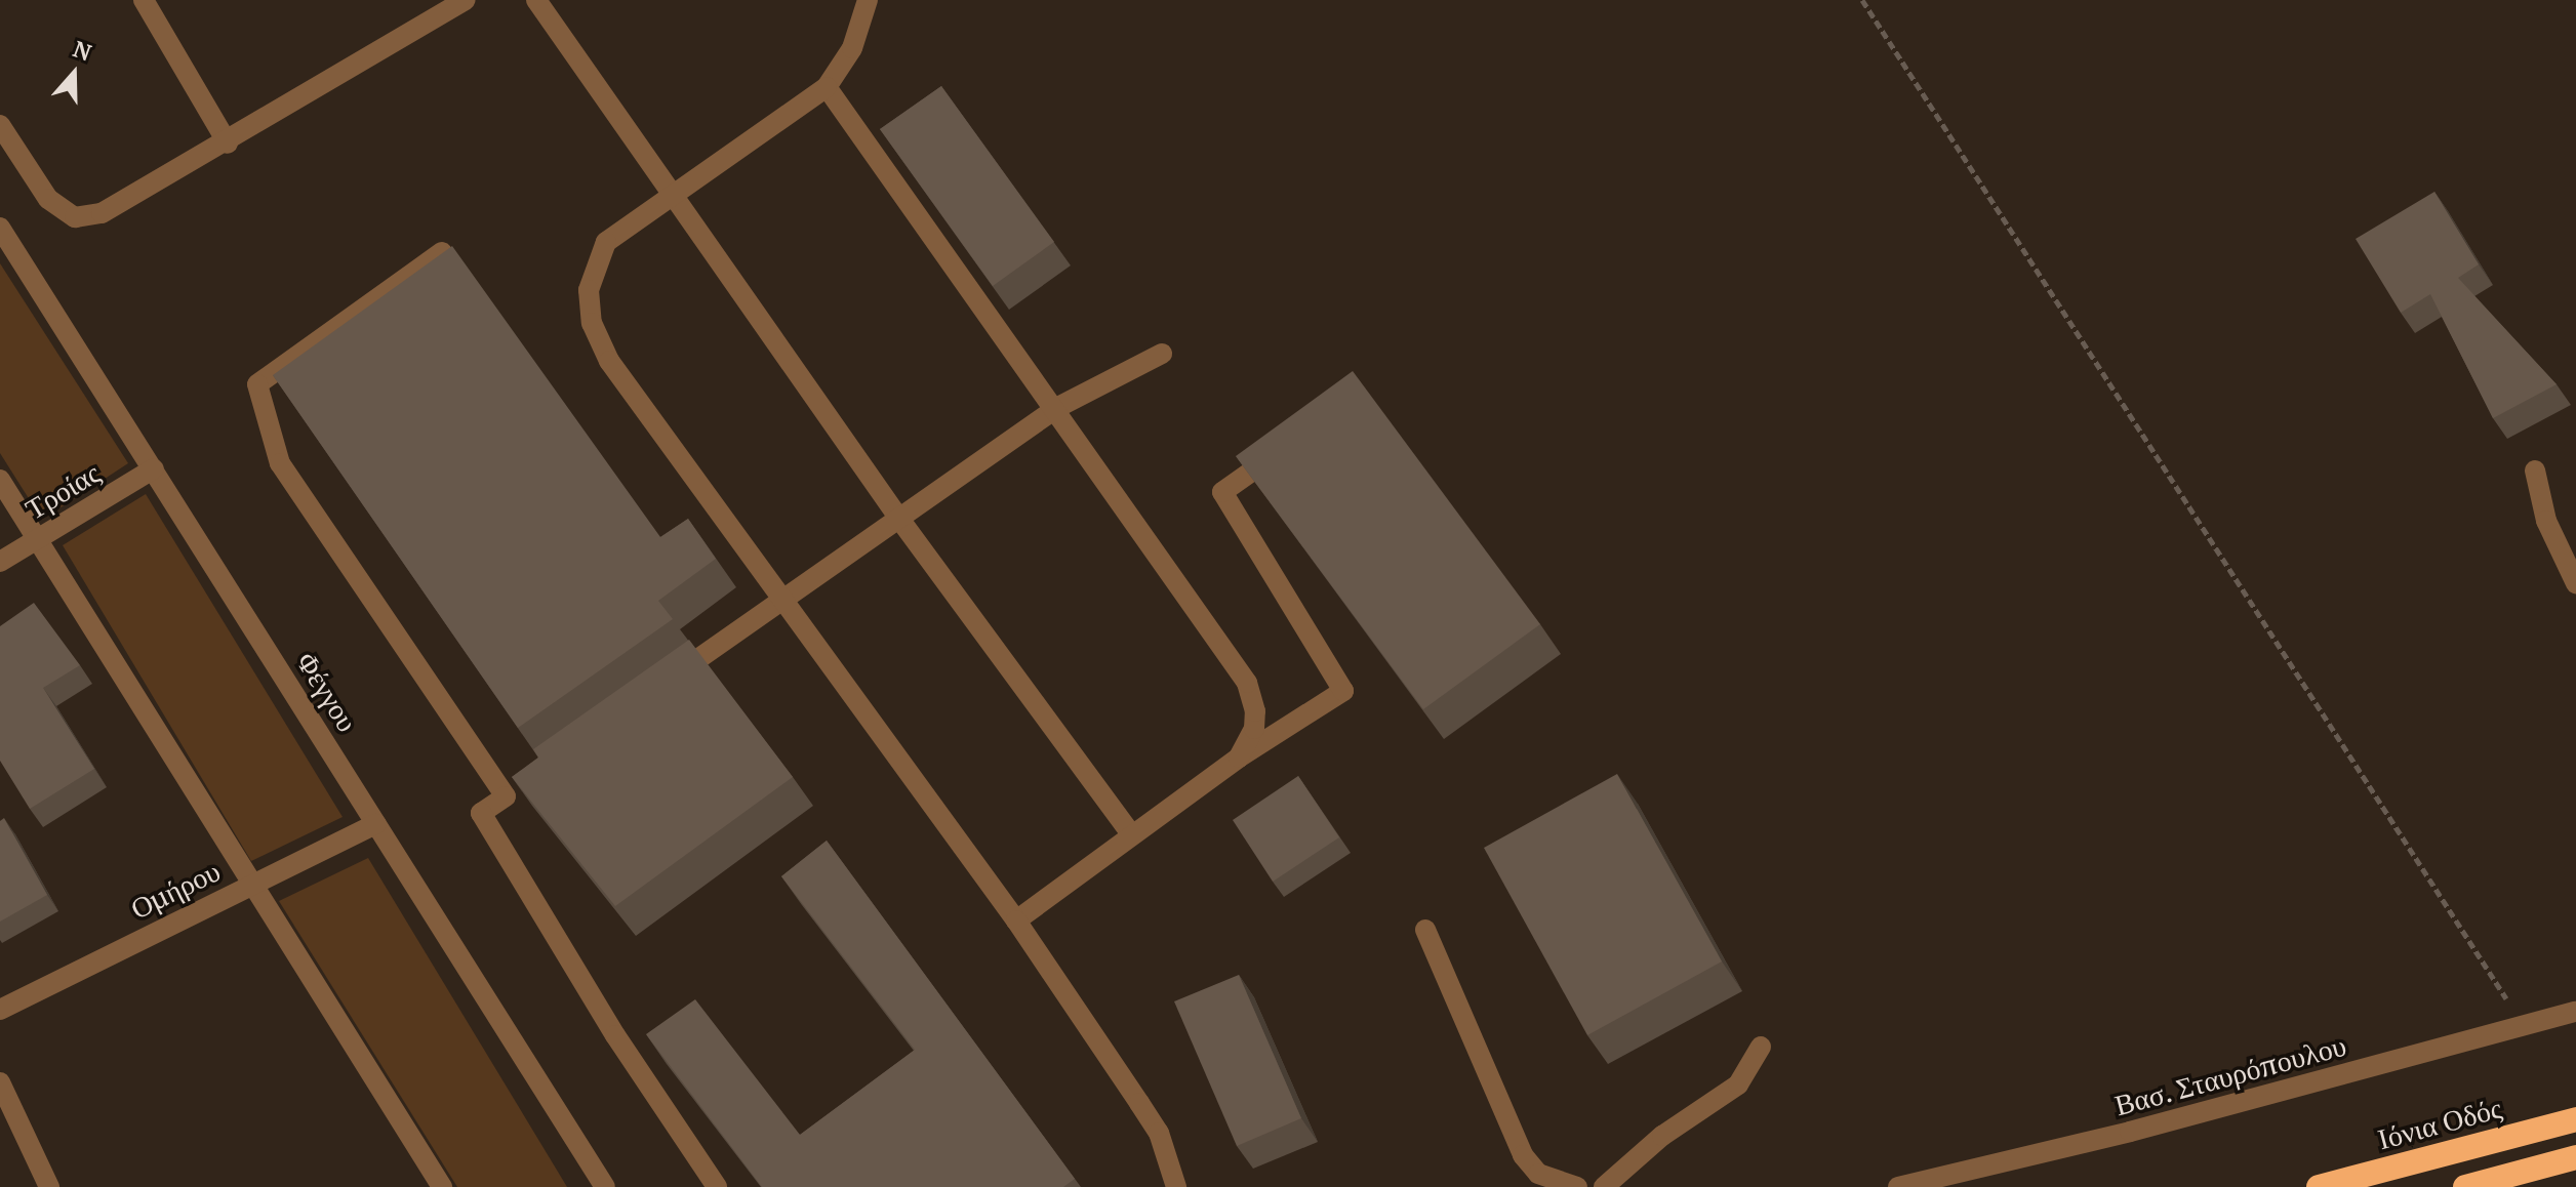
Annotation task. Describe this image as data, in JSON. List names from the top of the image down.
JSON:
{
  "streets": {
    "highway": ["Ιόνια Οδός"],
    "street": [
      "Τροίας",
      "Φέγγου",
      "Ομήρου",
      "Βασ. Σταυρόπουλου"
    ]
  },
  "crossings": [
    ["Τροίας", "Φέγγου"],
    ["Φέγγου", "Ομήρου"]
  ],
  "north": "top"
}
